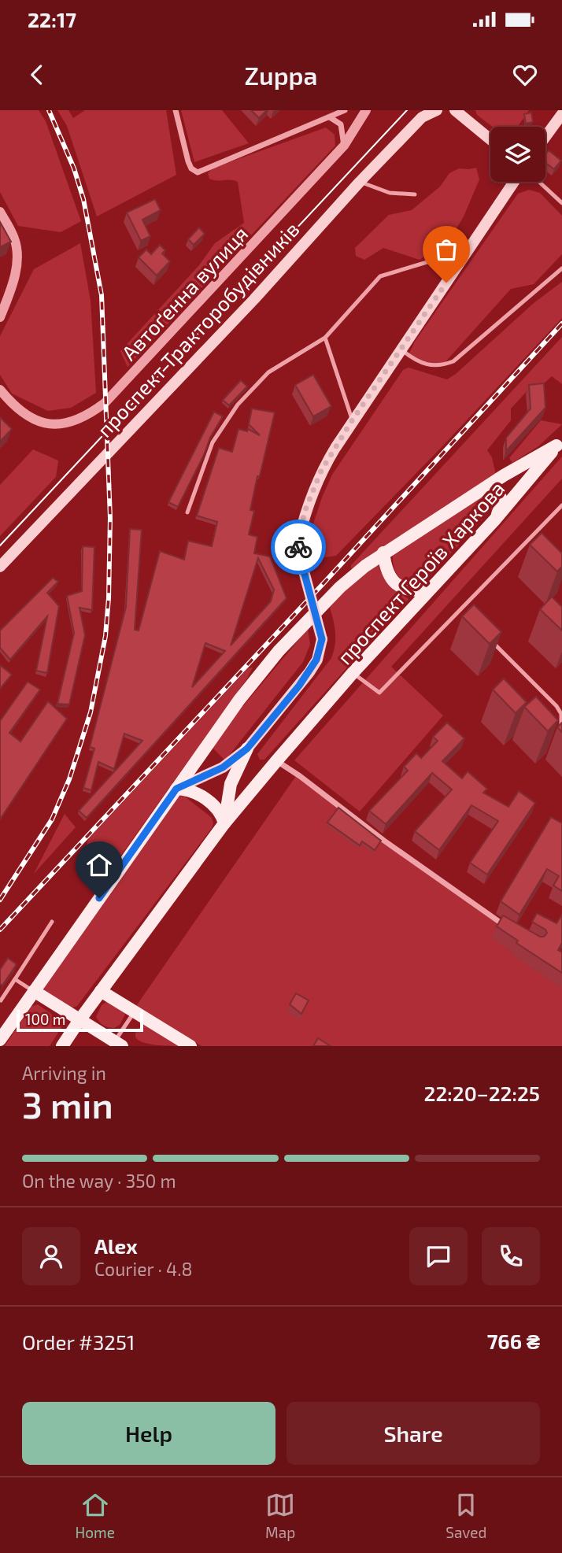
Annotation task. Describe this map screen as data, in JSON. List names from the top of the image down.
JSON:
{
  "streets": {
    "main road": ["проспект Тракторобудівників", "проспект Героїв Харкова"],
    "street": ["Автоґенна вулиця"]
  },
  "scale_bar": "100 m",
  "page": {
    "status": "22:17",
    "header": "Zuppa",
    "scale": "100 m",
    "heading": ["3 min", "Arriving in", "22:20–22:25"],
    "panel": [
      "Alex",
      "Courier · 4.8",
      "Order #3251",
      "766 ₴"
    ],
    "bar": "On the way · 350 m",
    "buttons": ["Help", "Share"],
    "tabs": ["Home", "Map", "Saved"]
  }
}
